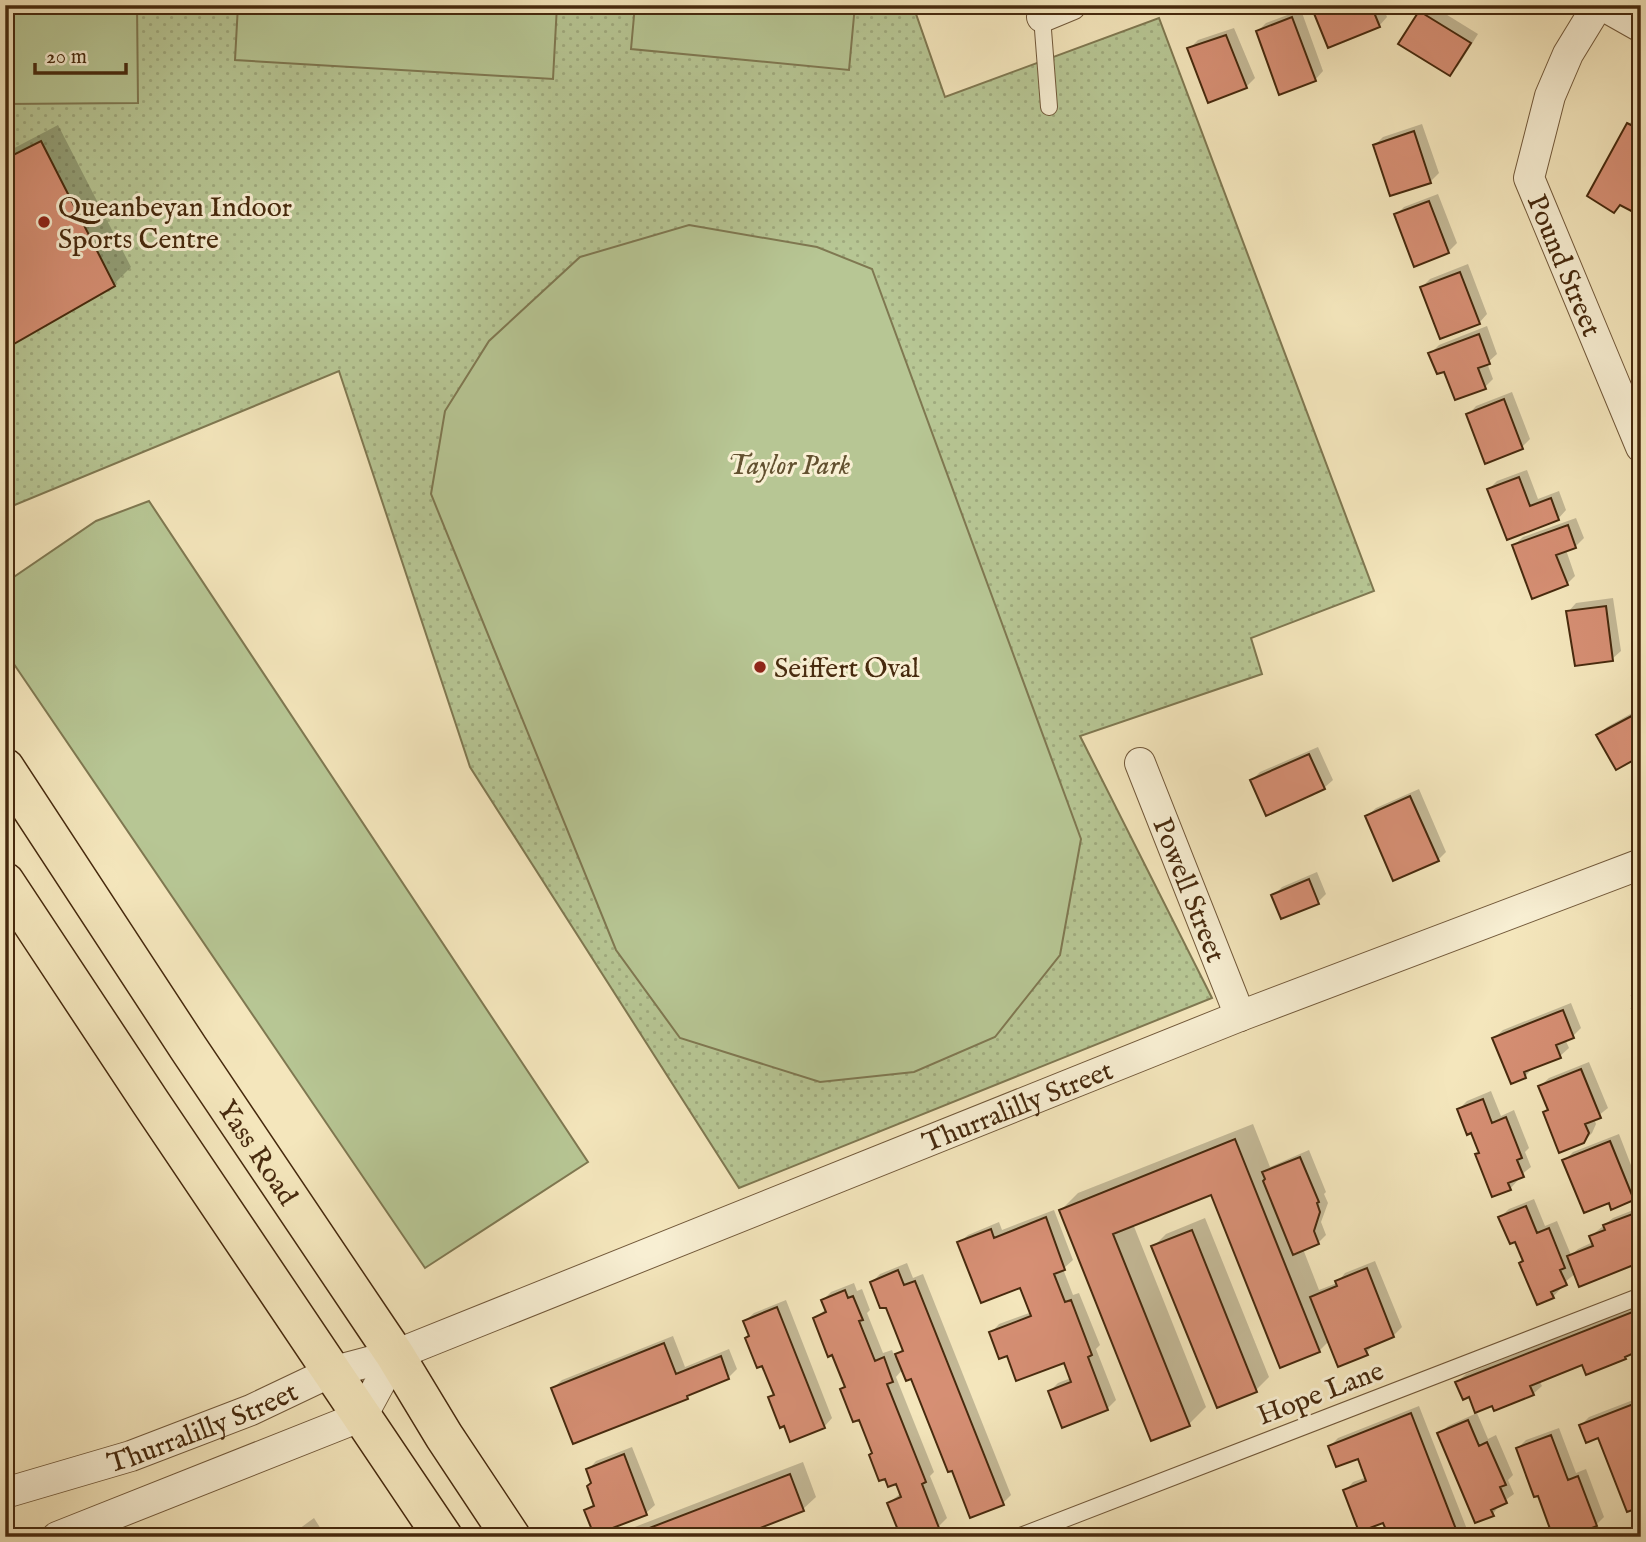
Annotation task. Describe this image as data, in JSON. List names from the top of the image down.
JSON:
{
  "streets": {
    "main road": ["Yass Road"],
    "street": ["Pound Street", "Powell Street", "Thurralilly Street"],
    "lane": ["Hope Lane"]
  },
  "crossings": [
    ["Powell Street", "Thurralilly Street"],
    ["Thurralilly Street", "Yass Road"]
  ],
  "parks": ["Taylor Park"],
  "places": ["Queanbeyan Indoor Sports Centre", "Seiffert Oval"],
  "scale_bar": "20 m"
}
